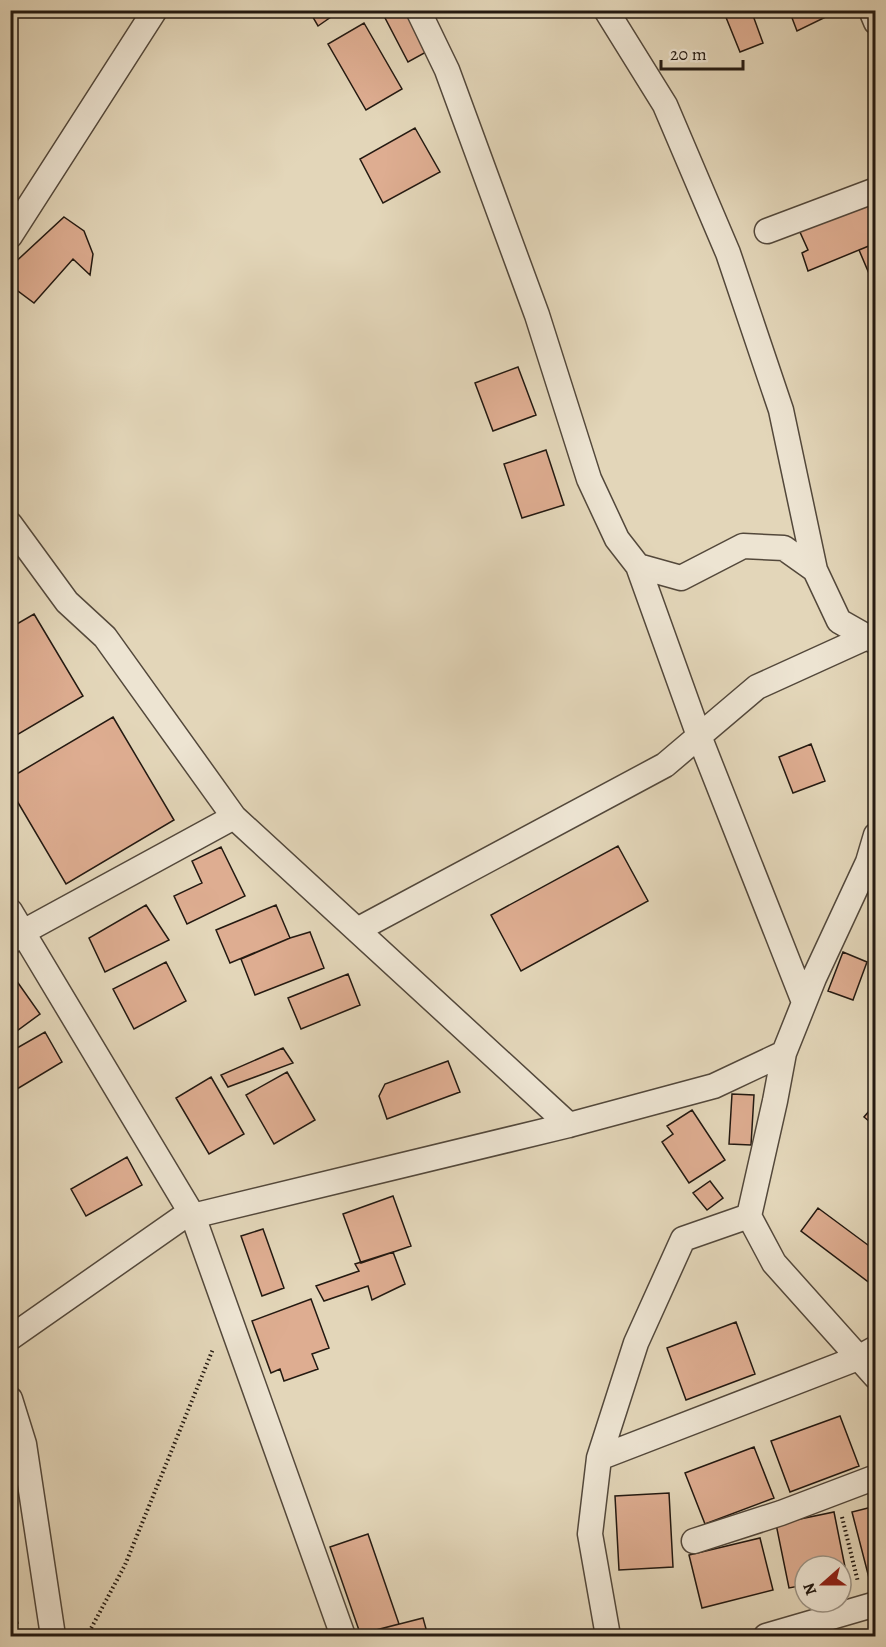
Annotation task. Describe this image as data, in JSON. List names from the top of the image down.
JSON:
{
  "scale_bar": "20 m",
  "north": "left"
}
